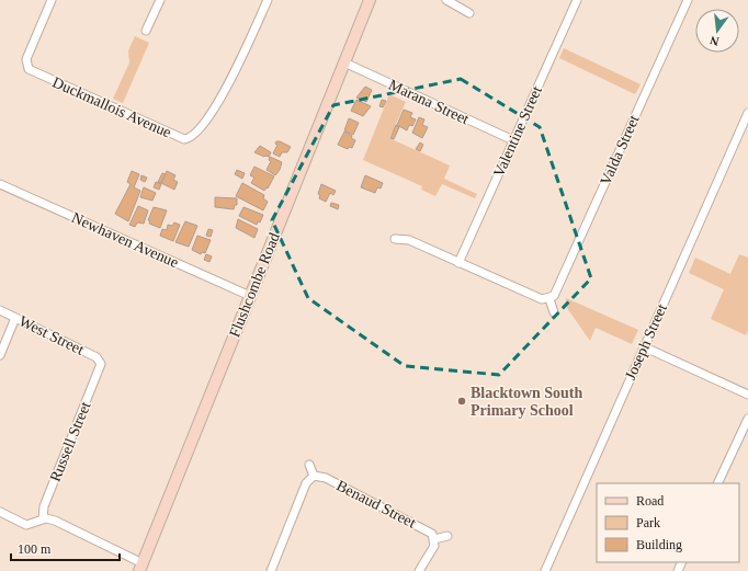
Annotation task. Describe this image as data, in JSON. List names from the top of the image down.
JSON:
{
  "streets": {
    "street": [
      "Marana Street",
      "Duckmallois Avenue",
      "Valentine Street",
      "Valda Street",
      "Newhaven Avenue",
      "Flushcombe Road",
      "West Street",
      "Joseph Street",
      "Russell Street",
      "Benaud Street"
    ]
  },
  "crossings": [
    ["Marana Street", "Valentine Street"],
    ["Marana Street", "Flushcombe Road"],
    ["Newhaven Avenue", "Flushcombe Road"],
    ["West Street", "Russell Street"]
  ],
  "places": ["Blacktown South Primary School"],
  "legend": ["Road", "Park", "Building"],
  "scale_bar": "100 m",
  "north": "bottom"
}
